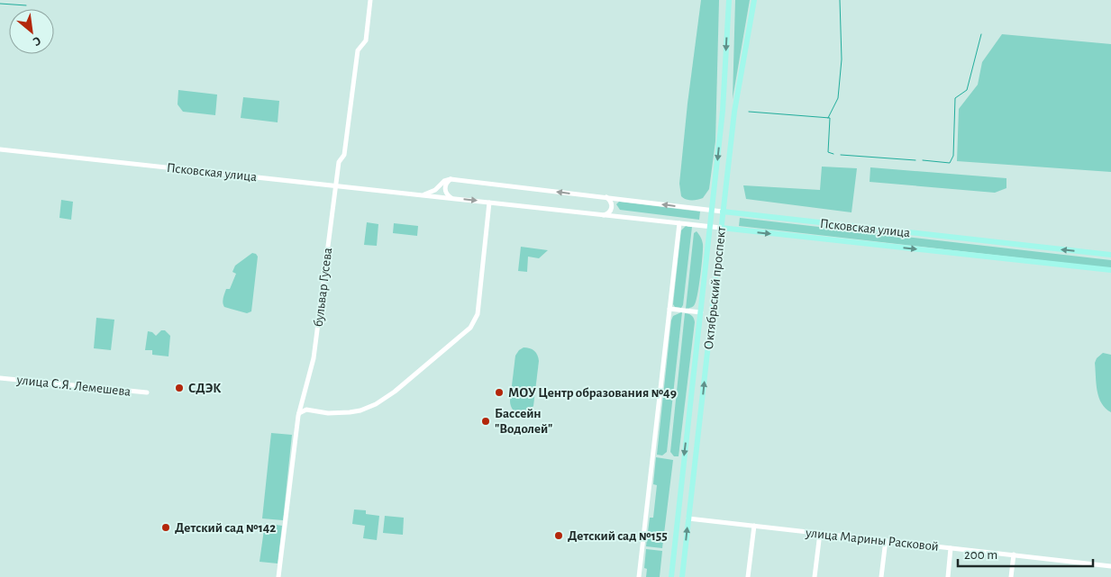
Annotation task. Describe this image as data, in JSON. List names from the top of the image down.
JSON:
{
  "streets": {
    "main road": ["Псковская улица", "Октябрьский проспект"],
    "street": ["бульвар Гусева", "улица С.Я. Лемешева", "улица Марины Расковой"]
  },
  "crossings": [
    ["Псковская улица", "бульвар Гусева"],
    ["Псковская улица", "Октябрьский проспект"],
    ["Октябрьский проспект", "улица Марины Расковой"]
  ],
  "places": [
    "СДЭК",
    "МОУ Центр образования №49",
    "Бассейн \"Водолей\"",
    "Детский сад №142",
    "Детский сад №155"
  ],
  "scale_bar": "200 m",
  "north": "bottom right"
}
